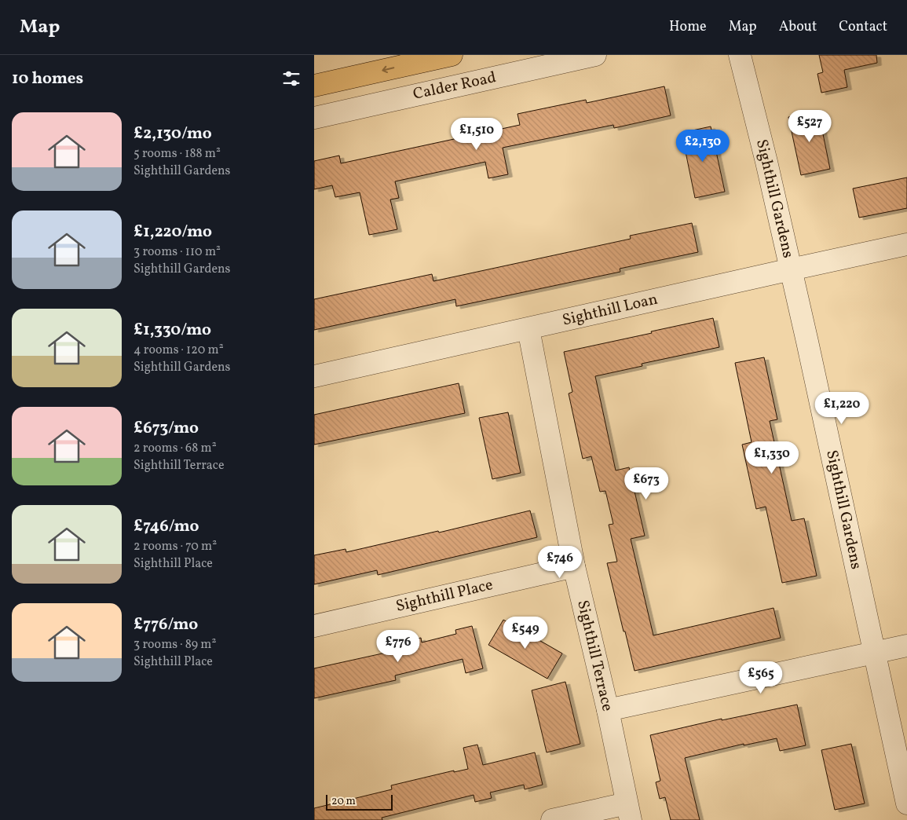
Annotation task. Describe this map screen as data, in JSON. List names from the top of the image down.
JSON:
{
  "streets": {
    "main road": ["Calder Road"],
    "street": [
      "Sighthill Gardens",
      "Sighthill Loan",
      "Sighthill Place",
      "Sighthill Terrace"
    ]
  },
  "crossings": [
    ["Sighthill Gardens", "Sighthill Loan"],
    ["Sighthill Loan", "Sighthill Terrace"],
    ["Sighthill Place", "Sighthill Terrace"]
  ],
  "scale_bar": "20 m",
  "page": {
    "header": "Map",
    "nav": [
      "Home",
      "Map",
      "About",
      "Contact"
    ],
    "heading": "10 homes",
    "list": [
      {
        "name": "£2,130/mo",
        "note": "5 rooms · 188 m² · Sighthill Gardens"
      },
      {
        "name": "£1,220/mo",
        "note": "3 rooms · 110 m² · Sighthill Gardens"
      },
      {
        "name": "£1,330/mo",
        "note": "4 rooms · 120 m² · Sighthill Gardens"
      },
      {
        "name": "£673/mo",
        "note": "2 rooms · 68 m² · Sighthill Terrace"
      },
      {
        "name": "£746/mo",
        "note": "2 rooms · 70 m² · Sighthill Place"
      },
      {
        "name": "£776/mo",
        "note": "3 rooms · 89 m² · Sighthill Place"
      }
    ],
    "price": [
      "£527",
      "£1,510",
      "£2,130",
      "£1,220",
      "£1,330",
      "£673",
      "£746",
      "£549",
      "£776",
      "£565"
    ],
    "scale": "20 m"
  }
}
